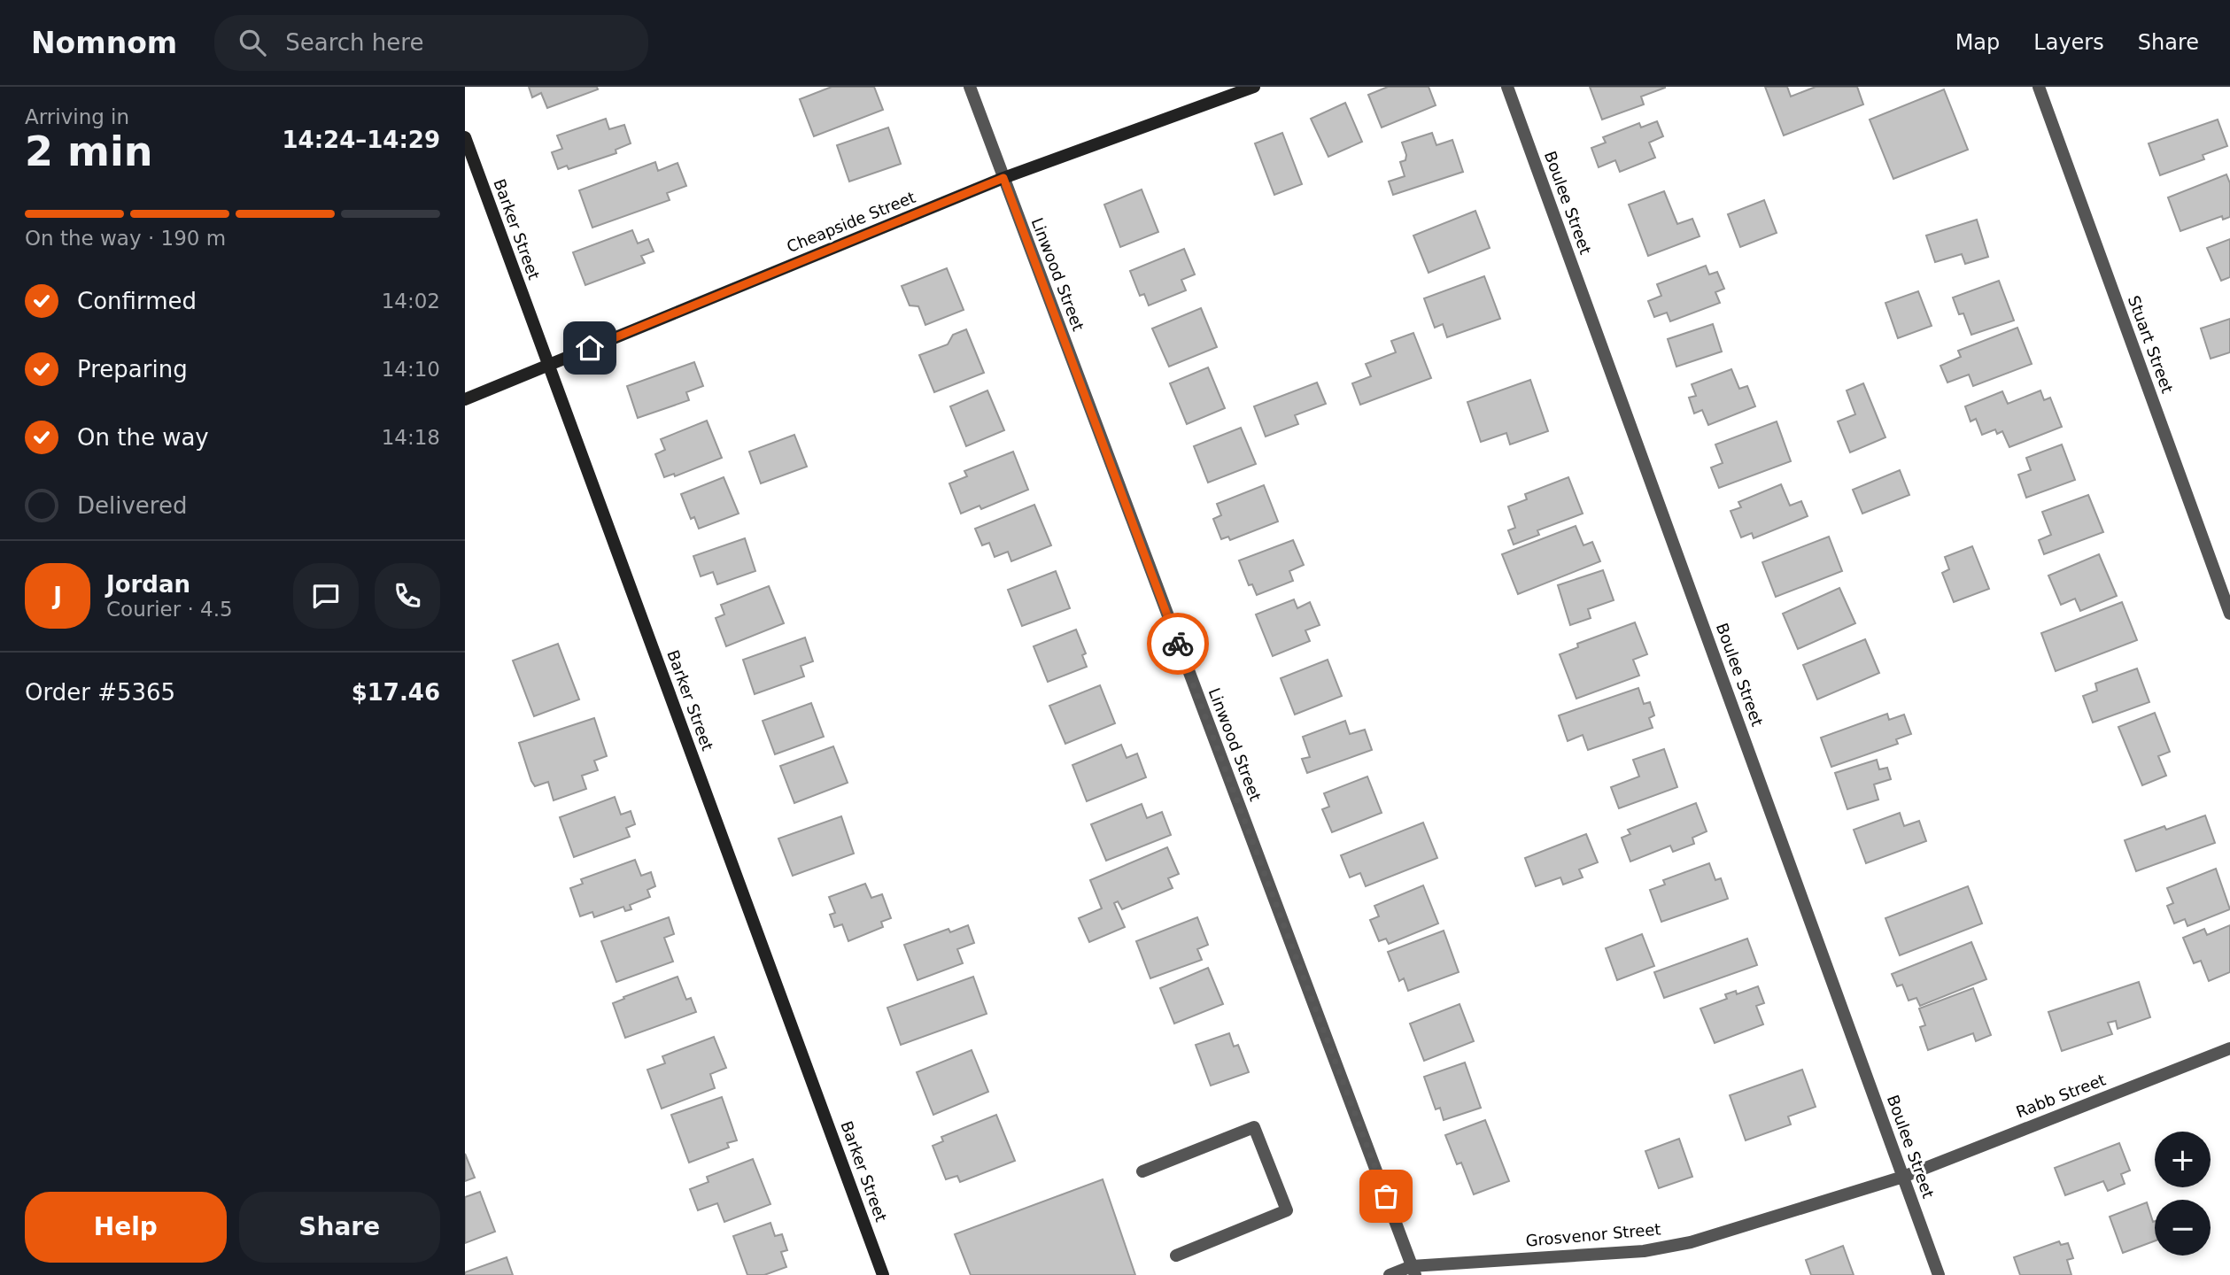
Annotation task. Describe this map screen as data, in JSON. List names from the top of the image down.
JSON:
{
  "streets": {
    "street": [
      "Boulee Street",
      "Cheapside Street",
      "Barker Street",
      "Linwood Street",
      "Stuart Street",
      "Rabb Street",
      "Grosvenor Street"
    ]
  },
  "crossings": [
    ["Boulee Street", "Rabb Street"],
    ["Boulee Street", "Grosvenor Street"],
    ["Cheapside Street", "Barker Street"],
    ["Cheapside Street", "Linwood Street"],
    ["Linwood Street", "Grosvenor Street"],
    ["Rabb Street", "Grosvenor Street"]
  ],
  "page": {
    "header": "Nomnom",
    "search": "Search here",
    "nav": ["Map", "Layers", "Share"],
    "heading": ["2 min", "Arriving in", "14:24–14:29"],
    "panel": [
      "Jordan",
      "Courier · 4.5",
      "Order #5365",
      "$17.46"
    ],
    "bar": "On the way · 190 m",
    "list": [
      ["Confirmed", "14:02"],
      ["Preparing", "14:10"],
      ["On the way", "14:18"],
      "Delivered"
    ],
    "round": "J",
    "map_buttons": ["+", "−"],
    "buttons": ["Help", "Share"]
  }
}
